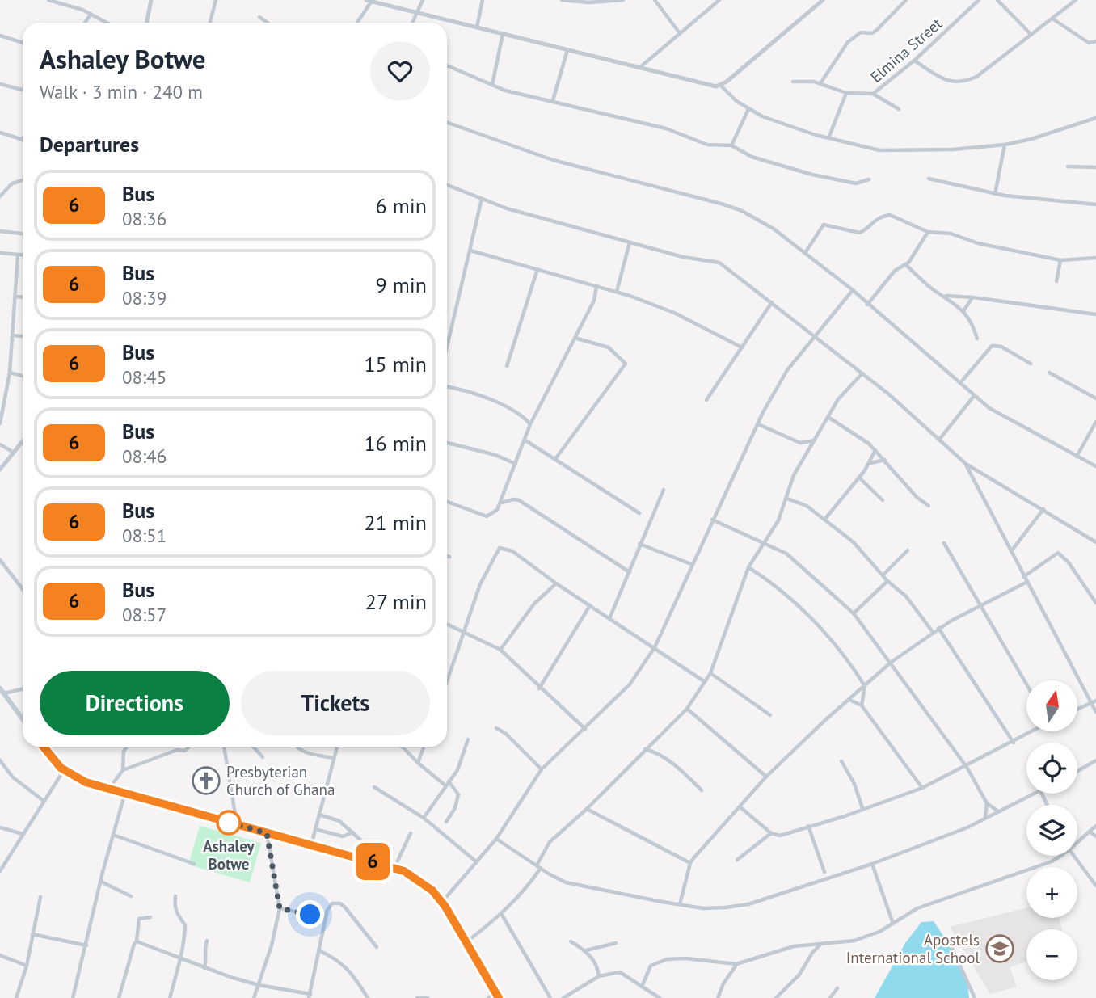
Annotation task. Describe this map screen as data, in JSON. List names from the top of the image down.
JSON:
{
  "streets": {
    "street": ["Elmina Street"]
  },
  "places": {
    "church": ["Presbyterian Church of Ghana"],
    "other": ["Ashaley Botwe"],
    "school or university": ["Apostels International School"]
  },
  "lines": ["bus line 6"],
  "north": "top",
  "page": {
    "on_map": "6",
    "heading": [
      ["Ashaley Botwe", "Walk · 3 min · 240 m"],
      "Departures"
    ],
    "list": [
      {
        "mark": "6",
        "name": "Bus",
        "note": "08:36",
        "value": "6 min"
      },
      {
        "mark": "6",
        "name": "Bus",
        "note": "08:39",
        "value": "9 min"
      },
      {
        "mark": "6",
        "name": "Bus",
        "note": "08:45",
        "value": "15 min"
      },
      {
        "mark": "6",
        "name": "Bus",
        "note": "08:46",
        "value": "16 min"
      },
      {
        "mark": "6",
        "name": "Bus",
        "note": "08:51",
        "value": "21 min"
      },
      {
        "mark": "6",
        "name": "Bus",
        "note": "08:57",
        "value": "27 min"
      }
    ],
    "buttons": ["Directions", "Tickets"],
    "map_buttons": ["+", "−"]
  }
}
